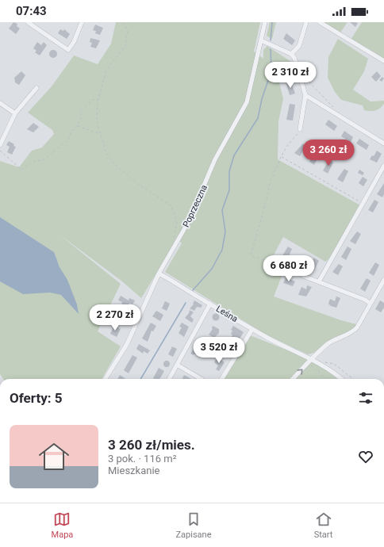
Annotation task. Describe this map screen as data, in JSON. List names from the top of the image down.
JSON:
{
  "streets": {
    "street": ["Poprzeczna", "Leśna"]
  },
  "crossings": [
    ["Poprzeczna", "Leśna"]
  ],
  "page": {
    "status": "07:43",
    "price": [
      "2 310 zł",
      "3 260 zł",
      "6 680 zł",
      "2 270 zł",
      "3 520 zł"
    ],
    "heading": "Oferty: 5",
    "list": [
      {
        "name": "3 260 zł/mies.",
        "note": "3 pok. · 116 m² · Mieszkanie"
      }
    ],
    "tabs": ["Mapa", "Zapisane", "Start"]
  }
}
